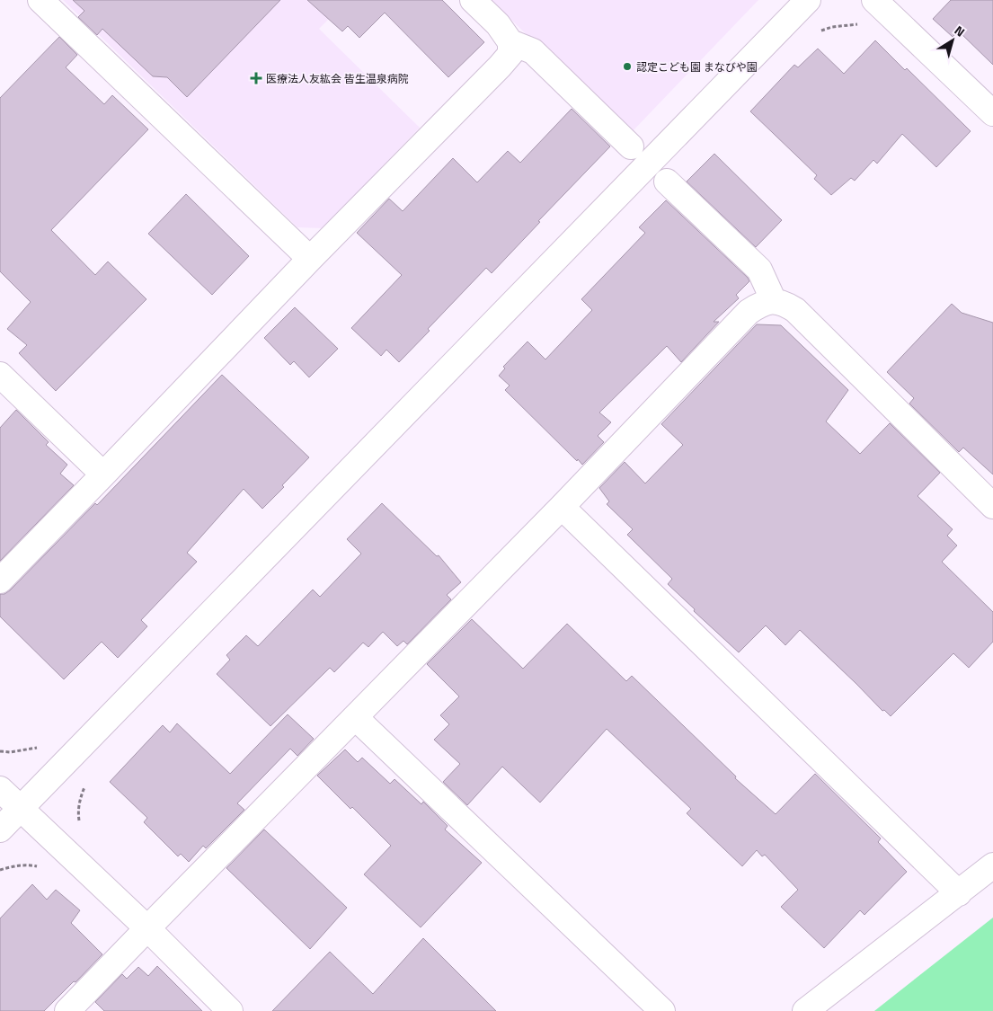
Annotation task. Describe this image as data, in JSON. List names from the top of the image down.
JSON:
{
  "places": {
    "other": ["認定こども園 まなびや園"],
    "health": ["医療法人友紘会 皆生温泉病院"]
  },
  "north": "top right"
}
